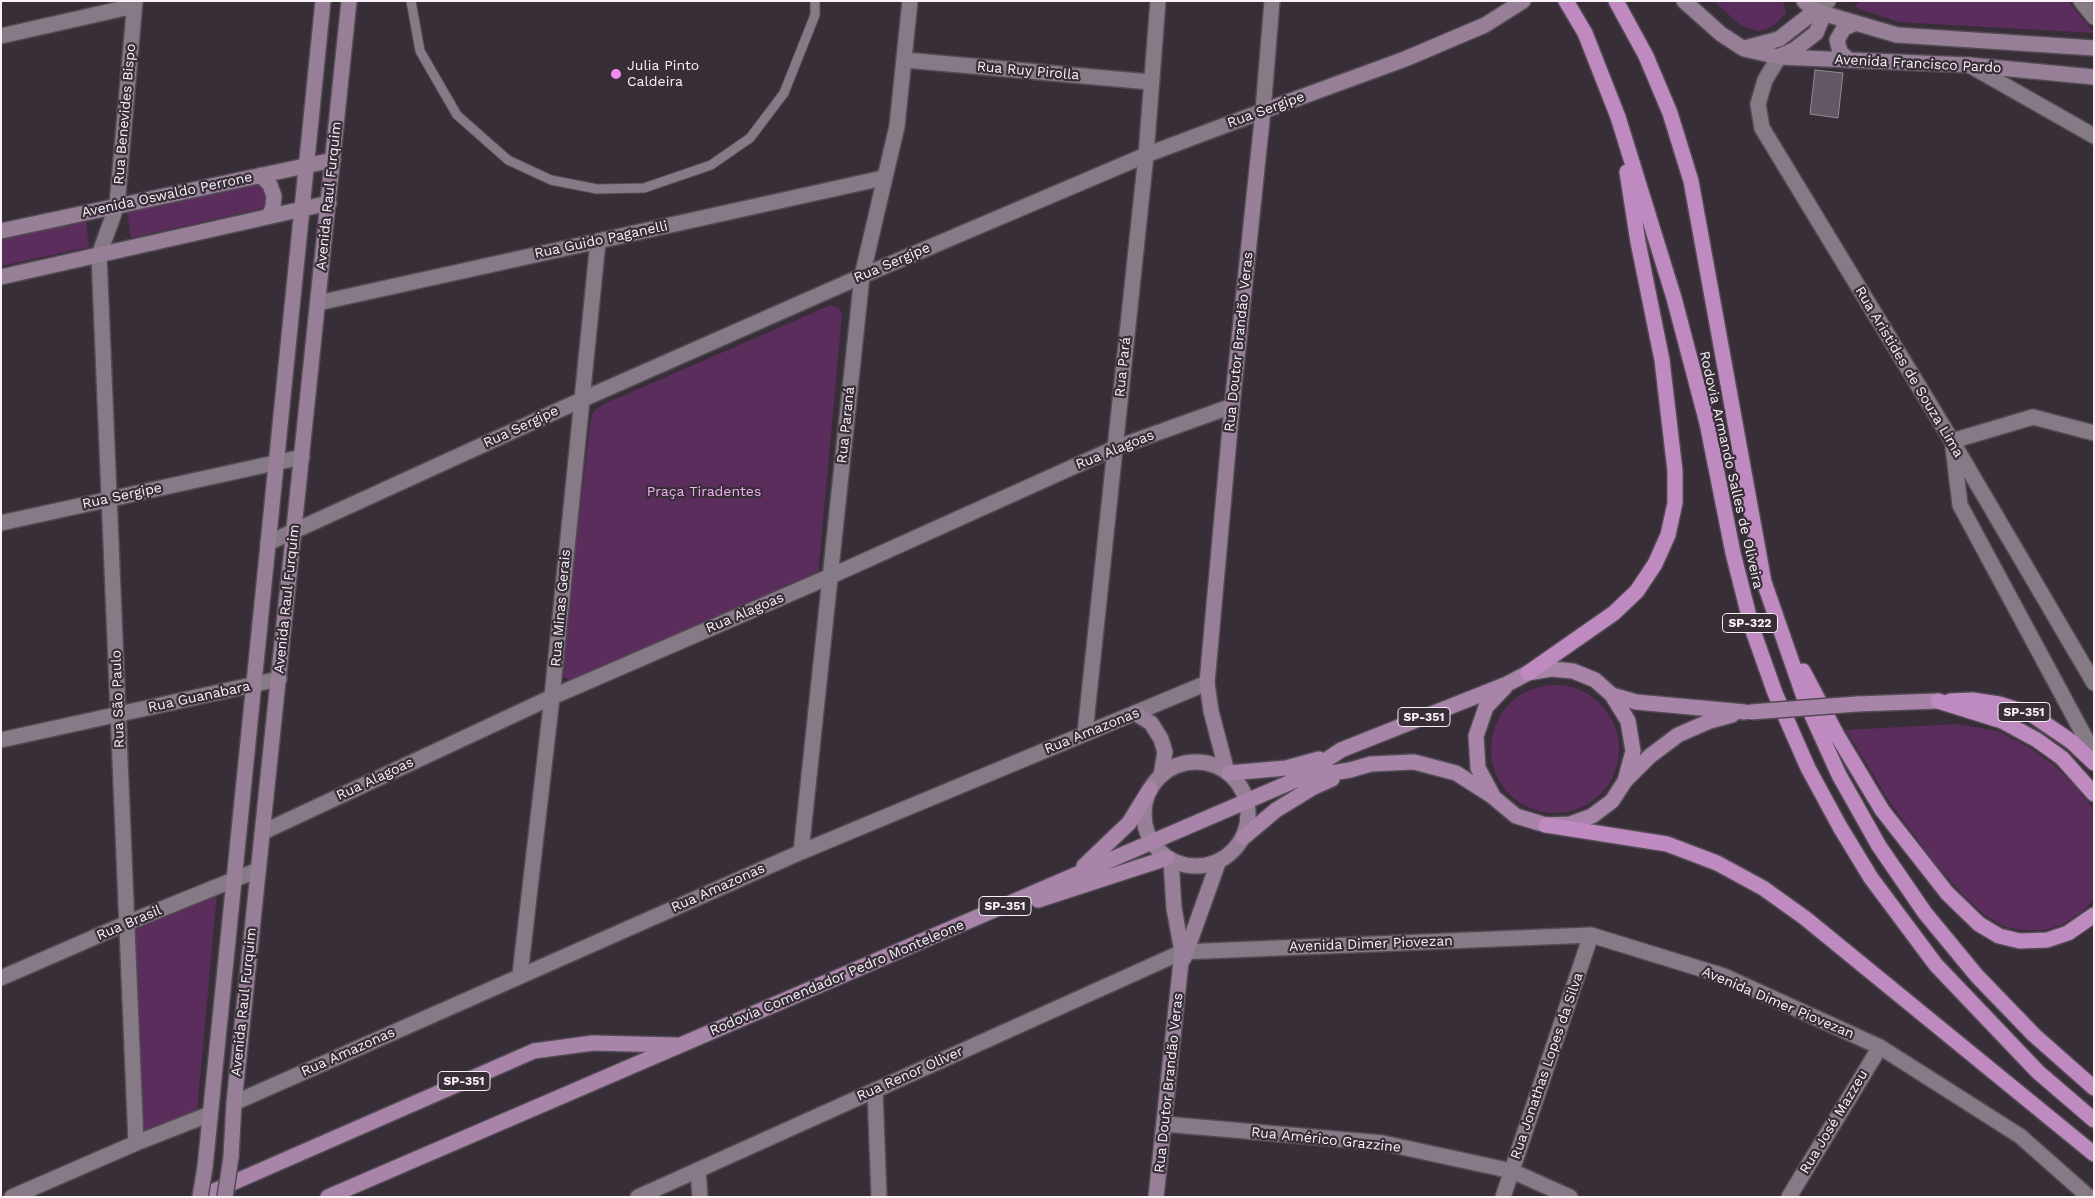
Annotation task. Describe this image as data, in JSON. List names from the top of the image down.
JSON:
{
  "streets": {
    "highway": ["Rodovia Armando Salles de Oliveira", "SP-322", "SP-351"],
    "main road": [
      "Avenida Francisco Pardo",
      "Rua Sergipe",
      "Avenida Oswaldo Perrone",
      "Avenida Raul Furquim",
      "Rua Doutor Brandão Veras",
      "Rodovia Comendador Pedro Monteleone"
    ],
    "street": [
      "Rua Ruy Pirolla",
      "Rua Benevides Bispo",
      "Rua Guido Paganelli",
      "Rua Pará",
      "Rua Aristides de Souza Lima",
      "Rua Paraná",
      "Rua Alagoas",
      "Rua Minas Gerais",
      "Rua Guanabara",
      "Rua São Paulo",
      "Rua Amazonas",
      "Rua Brasil",
      "Avenida Dimer Piovezan",
      "Rua Jonathas Lopes da Silva",
      "Rua Renor Oliver",
      "Rua José Mazzeu",
      "Rua Américo Grazzine"
    ]
  },
  "crossings": [
    ["Avenida Francisco Pardo", "Rua Aristides de Souza Lima"],
    ["Rua Ruy Pirolla", "Rua Pará"],
    ["Rua Ruy Pirolla", "Rua Paraná"],
    ["Rua Sergipe", "Avenida Raul Furquim"],
    ["Rua Sergipe", "Rua Doutor Brandão Veras"],
    ["Rua Sergipe", "Rua Pará"],
    ["Rua Sergipe", "Rua Paraná"],
    ["Rua Sergipe", "Rua Minas Gerais"],
    ["Rua Sergipe", "Rua São Paulo"],
    ["Rua Benevides Bispo", "Avenida Oswaldo Perrone"],
    ["Rua Benevides Bispo", "Rua São Paulo"],
    ["Avenida Oswaldo Perrone", "Avenida Raul Furquim"],
    ["Avenida Raul Furquim", "Rua Guido Paganelli"],
    ["Avenida Raul Furquim", "Rua Alagoas"],
    ["Avenida Raul Furquim", "Rua Guanabara"],
    ["Avenida Raul Furquim", "Rua Amazonas"],
    ["Avenida Raul Furquim", "Rua Brasil"],
    ["Avenida Raul Furquim", "Rodovia Comendador Pedro Monteleone"],
    ["Rua Guido Paganelli", "Rua Paraná"],
    ["Rua Guido Paganelli", "Rua Minas Gerais"],
    ["Rua Doutor Brandão Veras", "Rua Alagoas"],
    ["Rua Doutor Brandão Veras", "Rua Amazonas"],
    ["Rua Doutor Brandão Veras", "Avenida Dimer Piovezan"],
    ["Rua Doutor Brandão Veras", "Rua Renor Oliver"],
    ["Rua Doutor Brandão Veras", "Rua Américo Grazzine"],
    ["Rua Pará", "Rua Alagoas"],
    ["Rua Pará", "Rua Amazonas"],
    ["Rua Paraná", "Rua Alagoas"],
    ["Rua Paraná", "Rua Amazonas"],
    ["Rua Alagoas", "Rua Minas Gerais"],
    ["Rua Minas Gerais", "Rua Amazonas"],
    ["Rua Guanabara", "Rua São Paulo"],
    ["Rua São Paulo", "Rua Brasil"],
    ["SP-351", "Rodovia Comendador Pedro Monteleone"],
    ["Avenida Dimer Piovezan", "Rua Jonathas Lopes da Silva"],
    ["Avenida Dimer Piovezan", "Rua Renor Oliver"],
    ["Avenida Dimer Piovezan", "Rua José Mazzeu"],
    ["Rua Jonathas Lopes da Silva", "Rua Américo Grazzine"]
  ],
  "parks": ["Praça Tiradentes"],
  "places": ["Julia Pinto Caldeira"]
}
